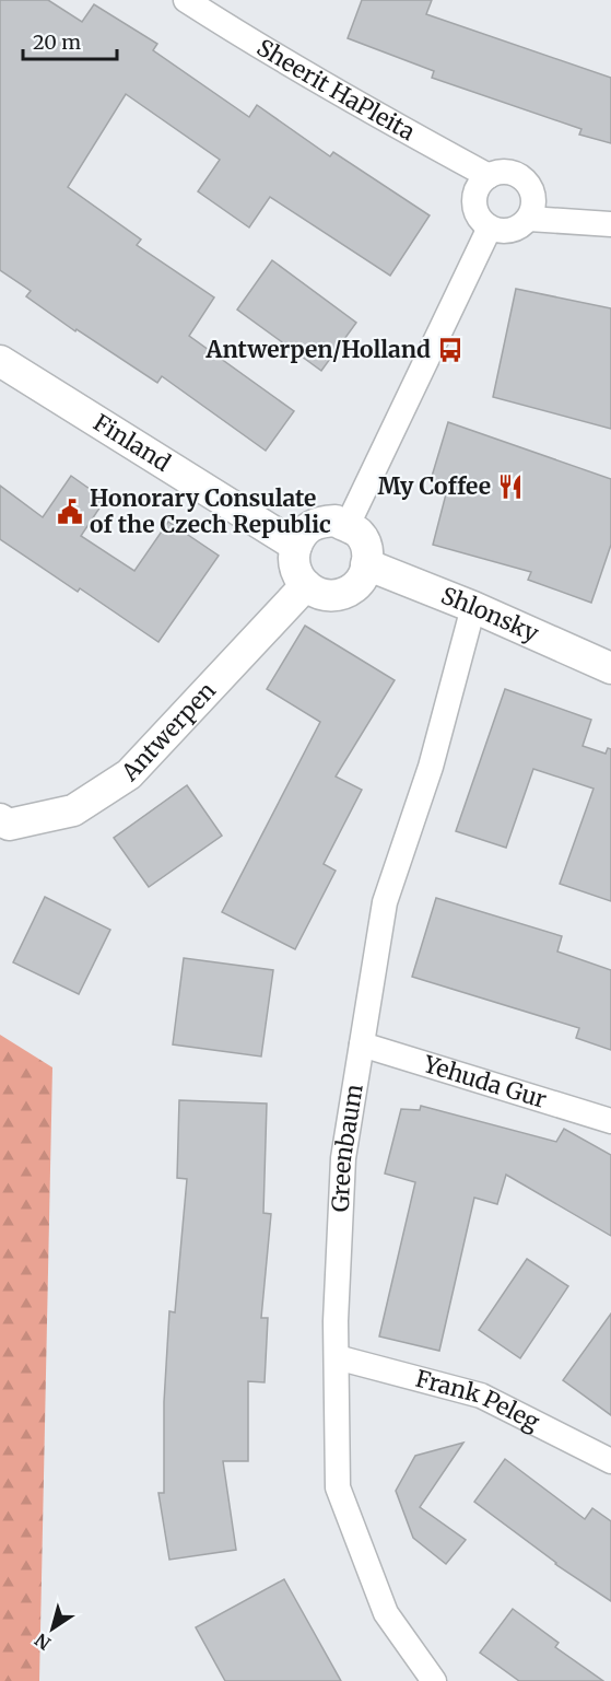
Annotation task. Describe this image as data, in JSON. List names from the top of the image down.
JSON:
{
  "streets": {
    "street": [
      "Sheerit HaPleita",
      "Finland",
      "Shlonsky",
      "Antwerpen",
      "Yehuda Gur",
      "Greenbaum",
      "Frank Peleg"
    ]
  },
  "crossings": [
    ["Finland", "Shlonsky"],
    ["Finland", "Antwerpen"],
    ["Shlonsky", "Antwerpen"],
    ["Shlonsky", "Greenbaum"],
    ["Yehuda Gur", "Greenbaum"],
    ["Greenbaum", "Frank Peleg"]
  ],
  "places": {
    "bus stop": ["Antwerpen/Holland"],
    "restaurant": ["My Coffee"],
    "public building": ["Honorary Consulate of the Czech Republic"]
  },
  "scale_bar": "20 m",
  "north": "bottom left"
}
